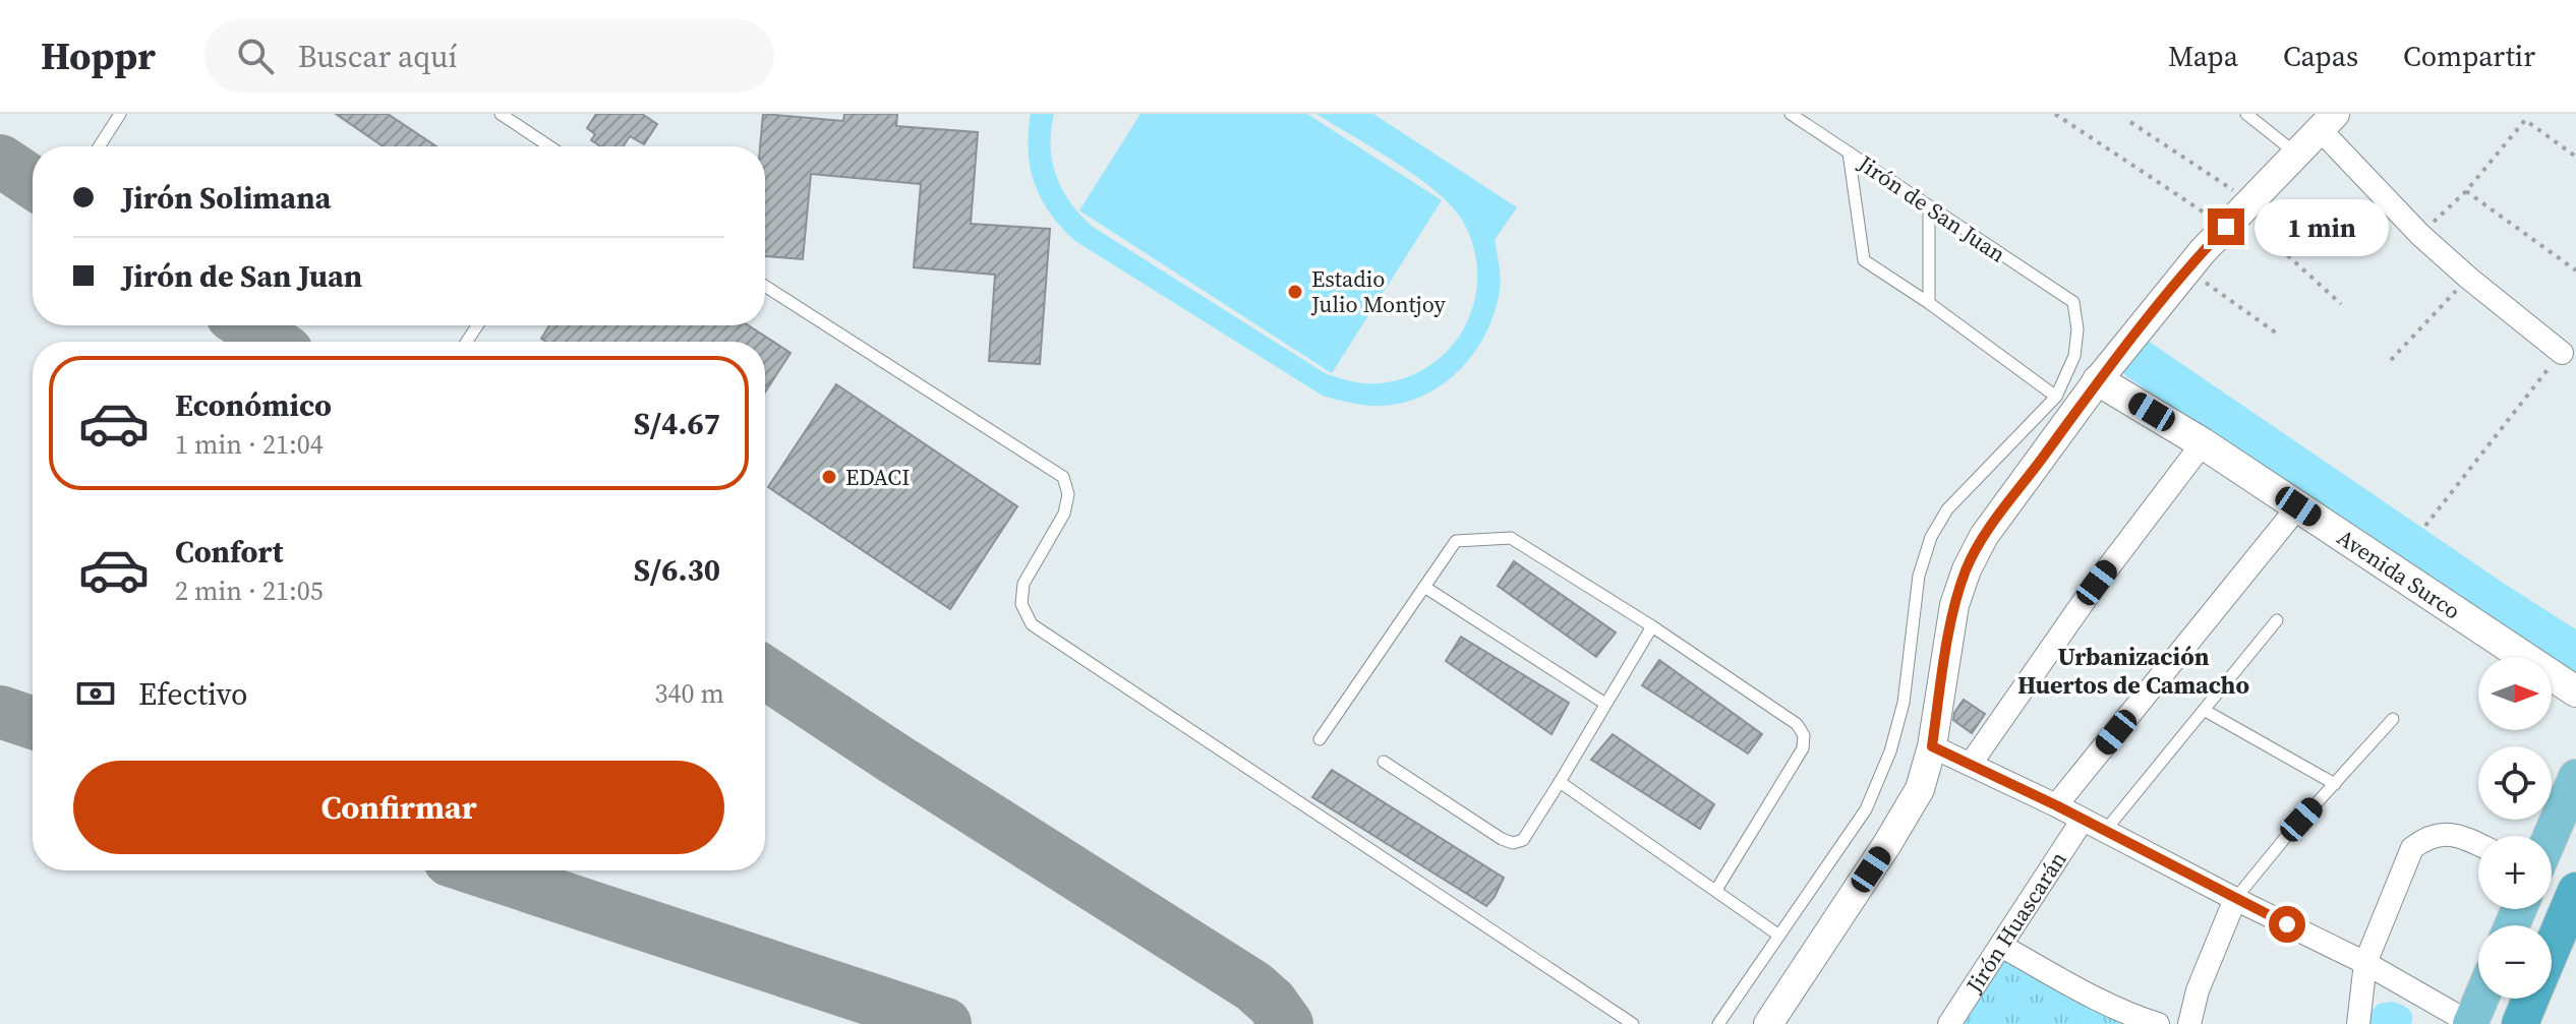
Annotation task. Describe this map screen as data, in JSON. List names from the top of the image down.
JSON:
{
  "streets": {
    "main road": ["Avenida Surco"],
    "street": ["Jirón Huascarán"],
    "lane": ["Jirón de San Juan"]
  },
  "districts": ["Urbanización Huertos de Camacho"],
  "places": ["Estadio Julio Montjoy", "EDACI"],
  "north": "right",
  "page": {
    "header": "Hoppr",
    "search": "Buscar aquí",
    "nav": ["Mapa", "Capas", "Compartir"],
    "banner": ["Jirón Solimana", "Jirón de San Juan"],
    "bubble": "1 min",
    "list": [
      {
        "name": "Económico",
        "note": "1 min · 21:04",
        "value": "S/4.67"
      },
      {
        "name": "Confort",
        "note": "2 min · 21:05",
        "value": "S/6.30"
      }
    ],
    "pay": ["Efectivo", "340 m"],
    "map_buttons": ["+", "−"],
    "buttons": "Confirmar"
  }
}
